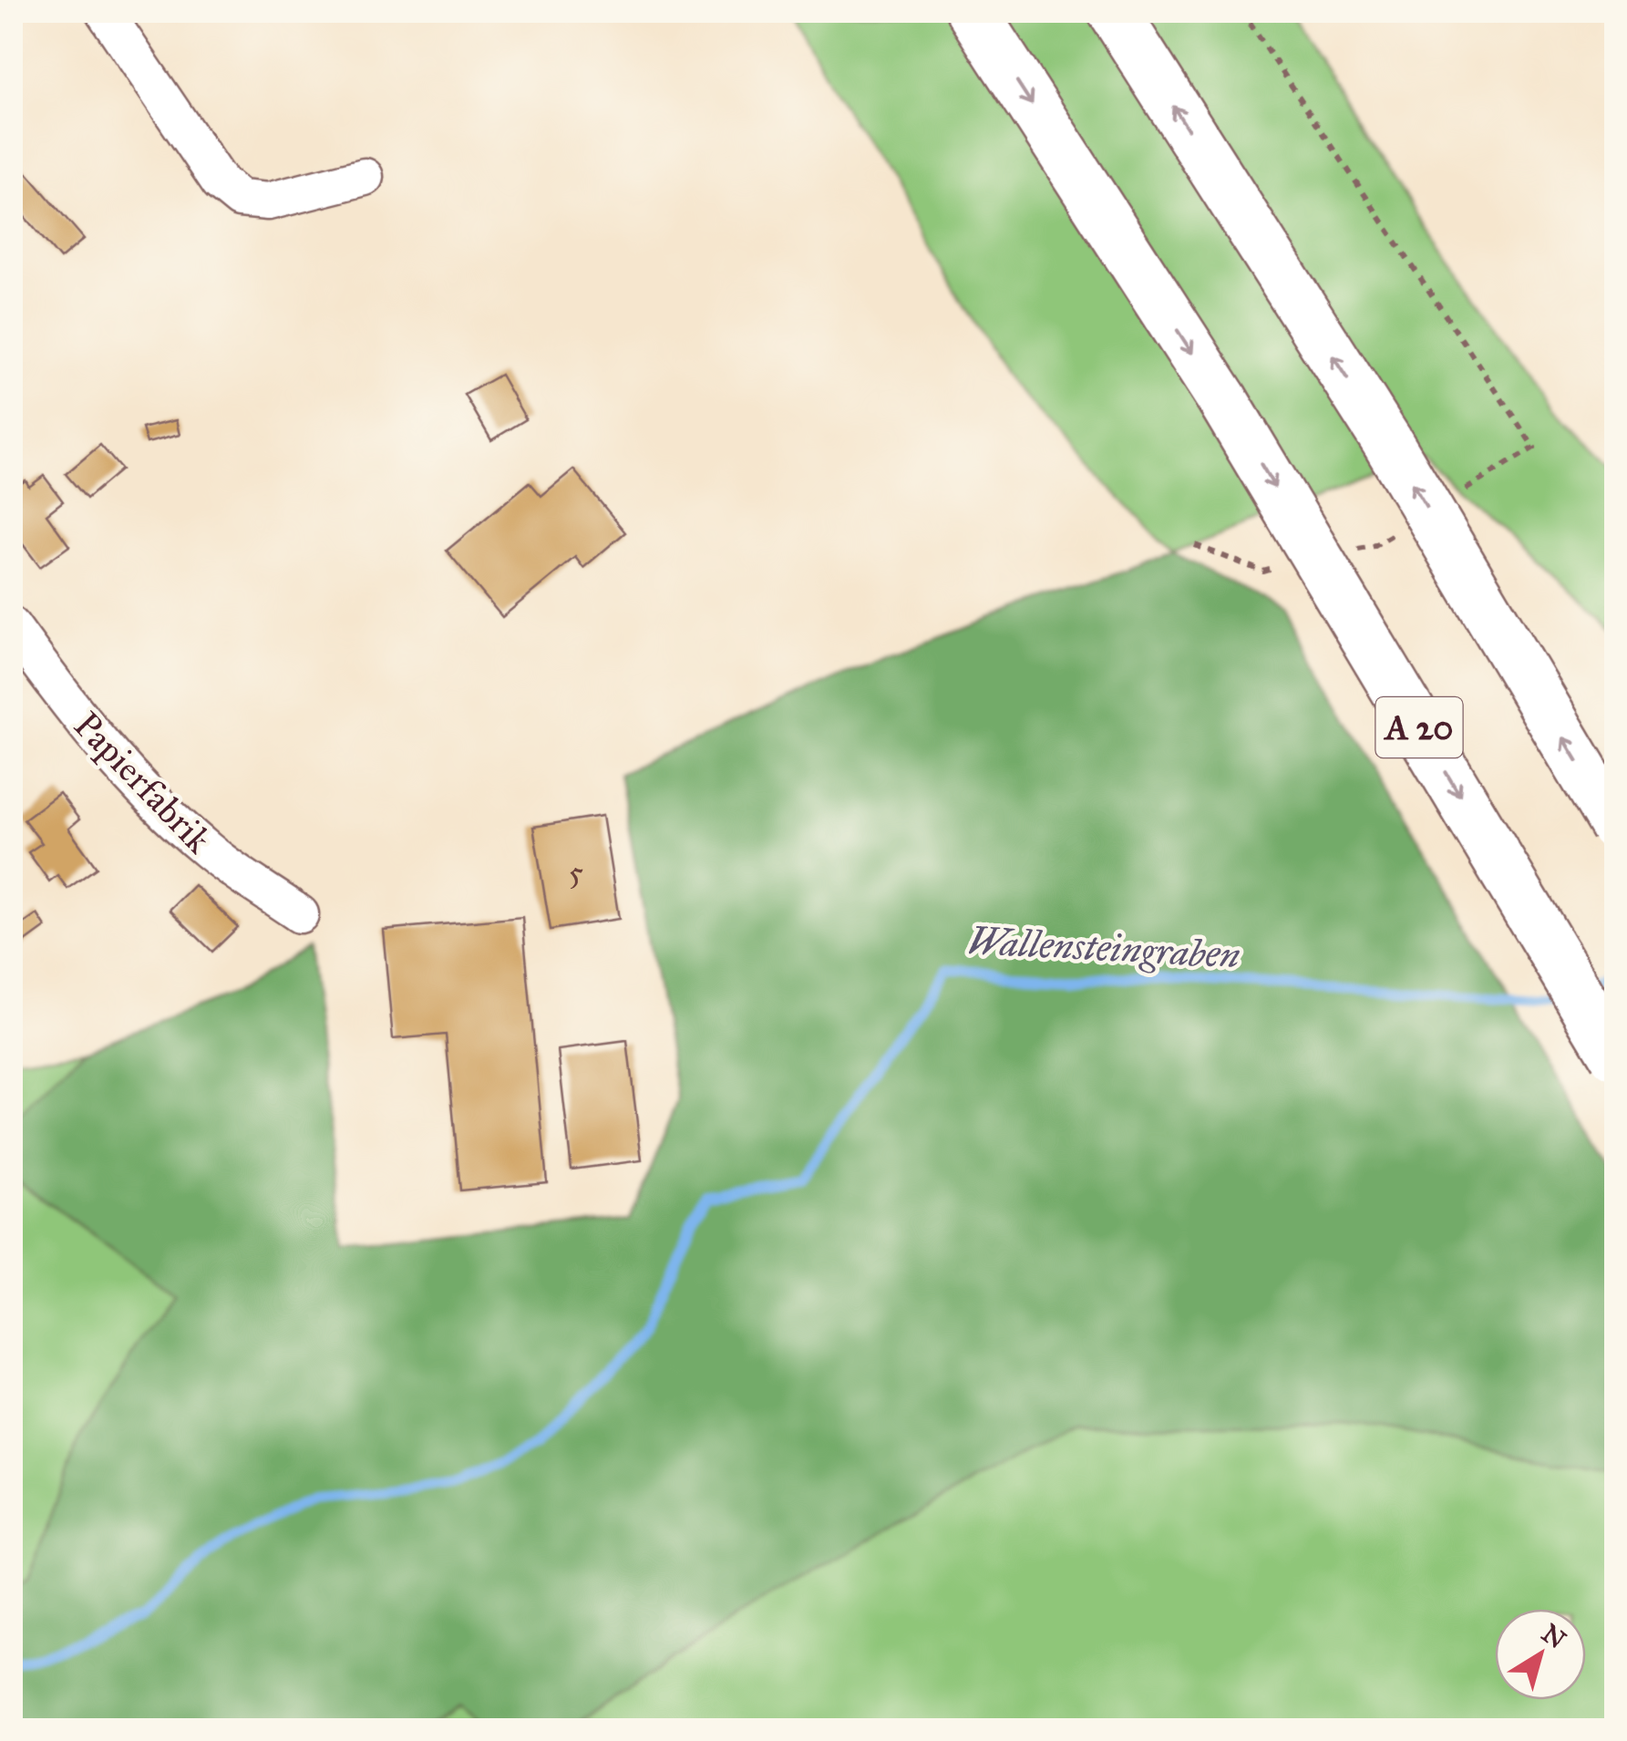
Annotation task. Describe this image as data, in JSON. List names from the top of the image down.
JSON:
{
  "streets": {
    "highway": ["A 20"],
    "street": ["Papierfabrik"]
  },
  "water": ["Wallensteingraben"],
  "house_numbers": ["5"],
  "north": "top right"
}
